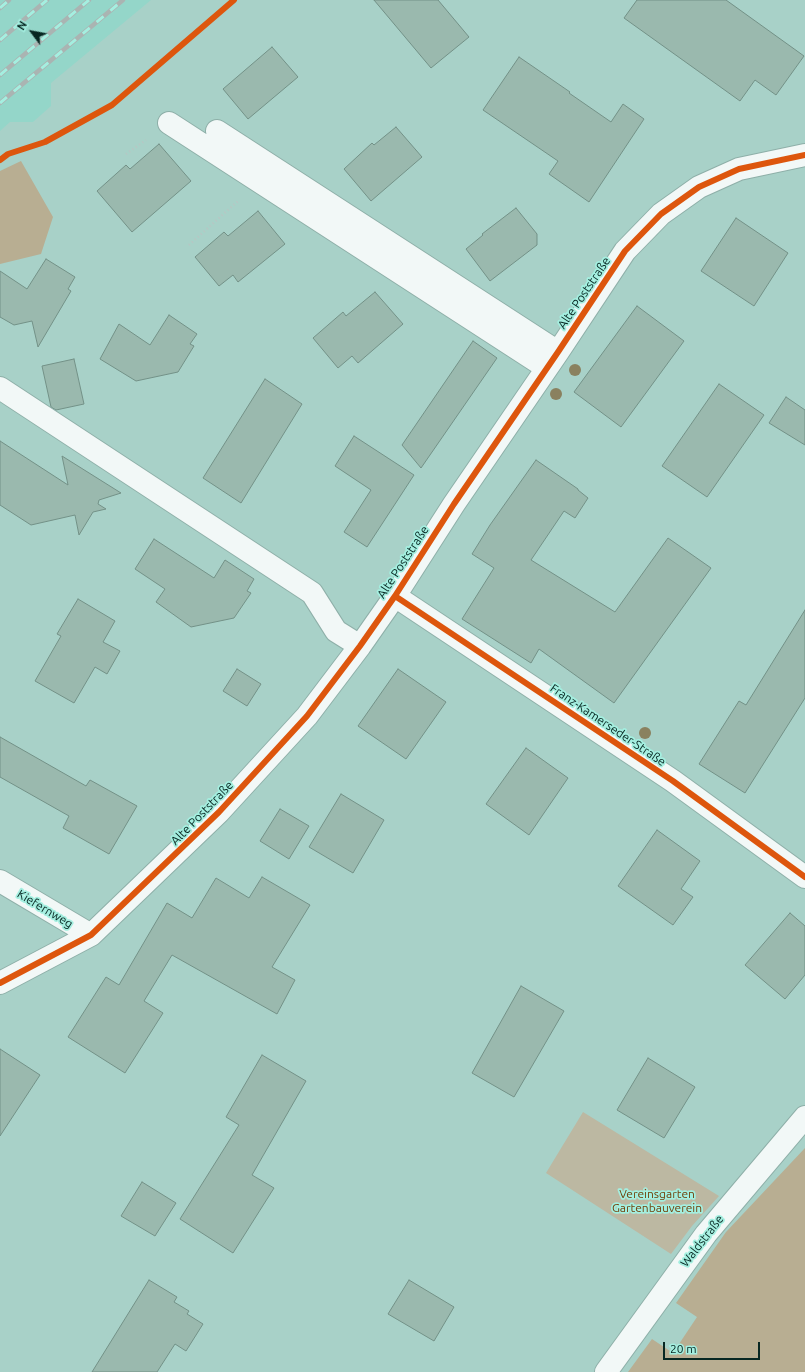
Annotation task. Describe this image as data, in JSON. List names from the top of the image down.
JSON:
{
  "streets": {
    "street": [
      "Alte Poststraße",
      "Franz-Kamerseder-Straße",
      "Kiefernweg",
      "Waldstraße"
    ]
  },
  "crossings": [
    ["Alte Poststraße", "Franz-Kamerseder-Straße"],
    ["Alte Poststraße", "Kiefernweg"]
  ],
  "parks": ["Vereinsgarten Gartenbauverein"],
  "scale_bar": "20 m",
  "north": "top left"
}
